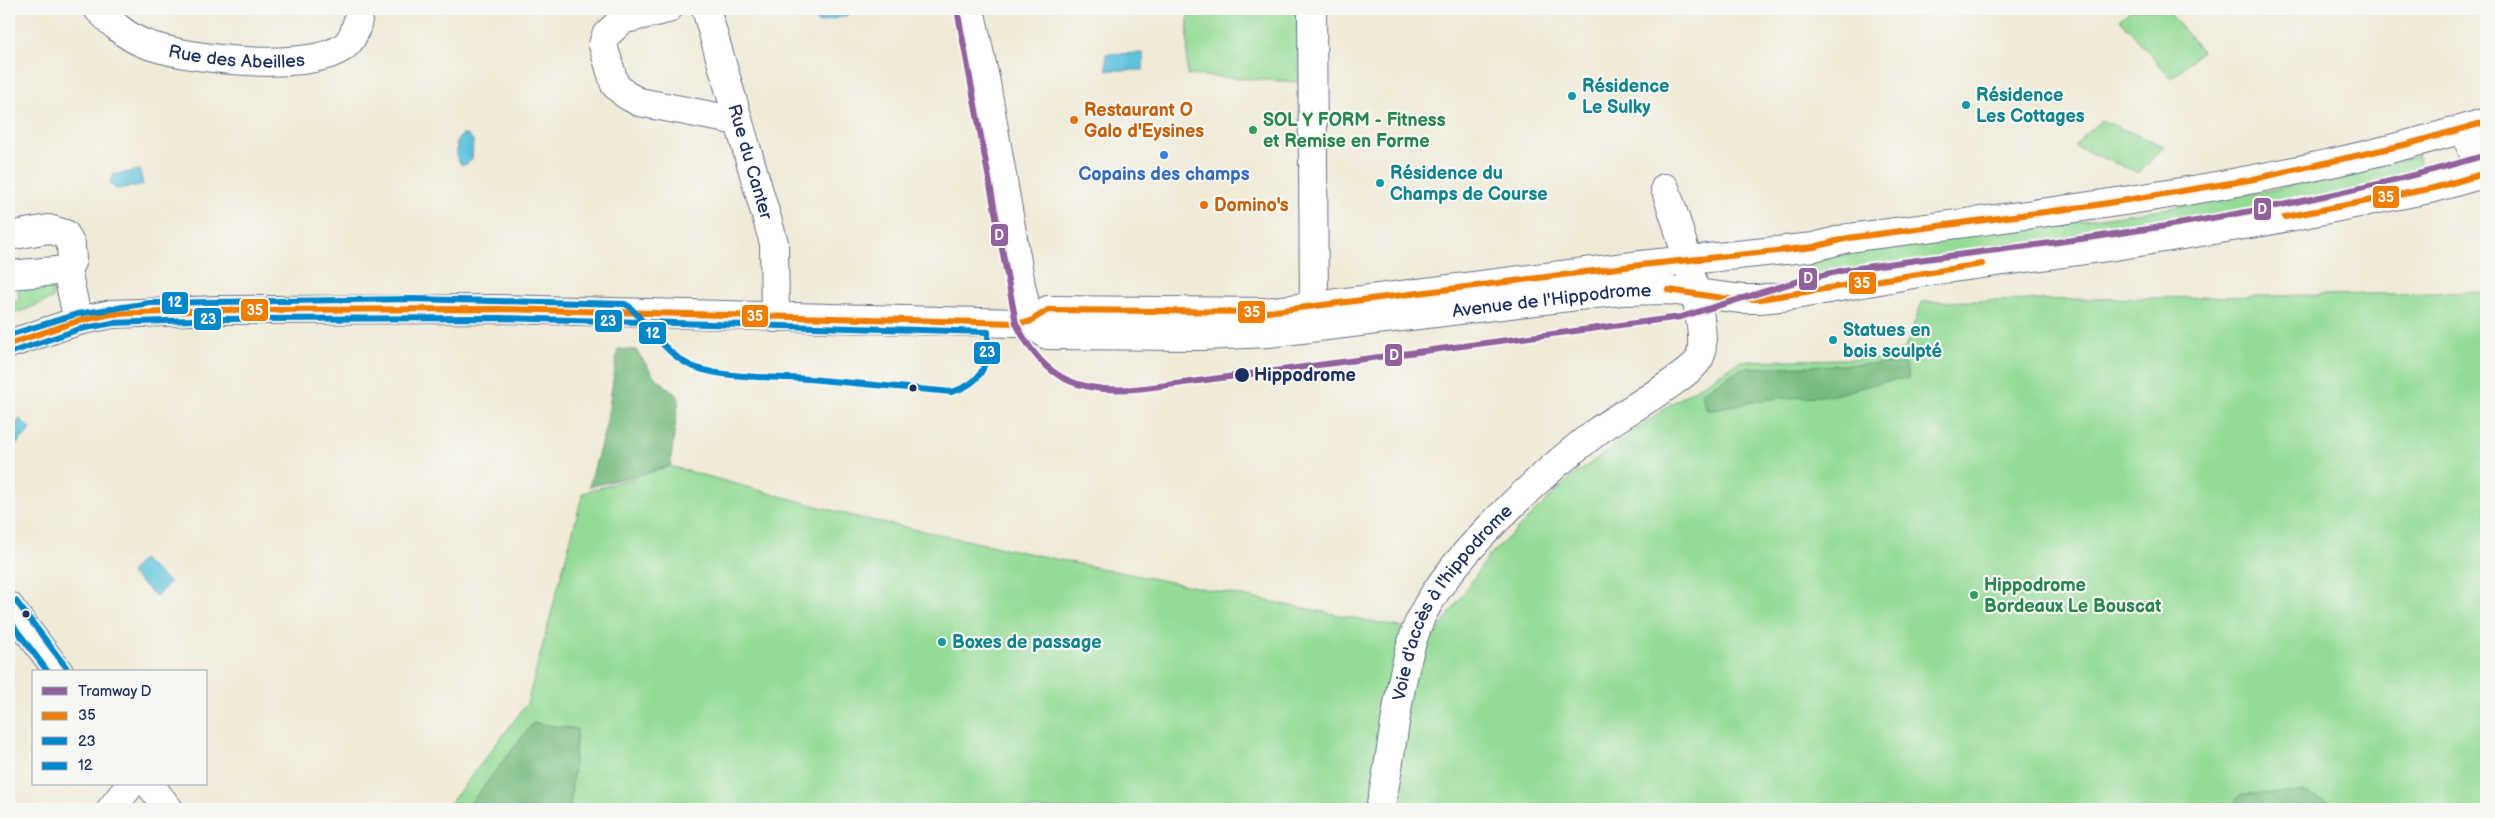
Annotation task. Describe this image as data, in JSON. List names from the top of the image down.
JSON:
{
  "streets": {
    "street": [
      "Rue des Abeilles",
      "Rue du Canter",
      "Avenue de l'Hippodrome",
      "Voie d'accès à l'hippodrome"
    ]
  },
  "crossings": [
    ["Rue du Canter", "Avenue de l'Hippodrome"],
    ["Avenue de l'Hippodrome", "Voie d'accès à l'hippodrome"]
  ],
  "places": [
    "Résidence Le Sulky",
    "Résidence Les Cottages",
    "Restaurant O Galo d'Eysines",
    "SOL Y FORM - Fitness et Remise en Forme",
    "Copains des champs",
    "Résidence du Champs de Course",
    "Domino's",
    "Statues en bois sculpté",
    "Hippodrome",
    "Hippodrome Bordeaux Le Bouscat",
    "Boxes de passage"
  ],
  "lines": [
    "tram line D",
    "transit line 35",
    "transit line 12",
    "transit line 23"
  ],
  "legend": [
    "Tramway D",
    "35",
    "23",
    "12"
  ]
}
